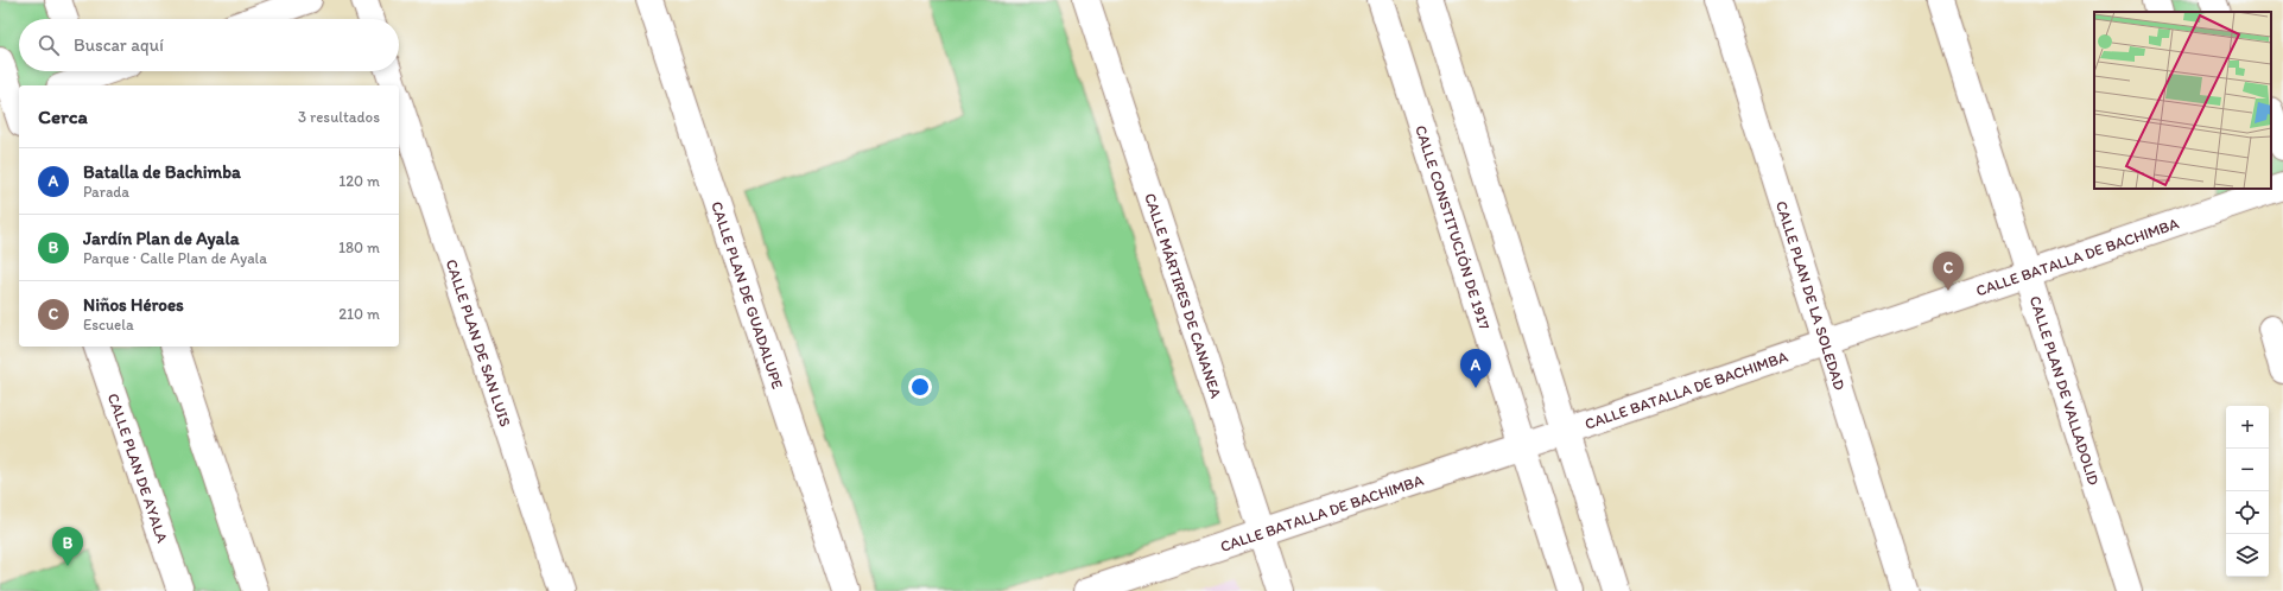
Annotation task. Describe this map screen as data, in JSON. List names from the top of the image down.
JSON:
{
  "streets": {
    "street": [
      "CALLE CONSTITUCIÓN DE 1917",
      "CALLE BATALLA DE BACHIMBA",
      "CALLE PLAN DE GUADALUPE",
      "CALLE MÁRTIRES DE CANANEA",
      "CALLE PLAN DE LA SOLEDAD",
      "CALLE PLAN DE SAN LUIS",
      "CALLE PLAN DE VALLADOLID",
      "CALLE PLAN DE AYALA"
    ]
  },
  "crossings": [
    ["CALLE CONSTITUCIÓN DE 1917", "CALLE BATALLA DE BACHIMBA"],
    ["CALLE BATALLA DE BACHIMBA", "CALLE MÁRTIRES DE CANANEA"],
    ["CALLE BATALLA DE BACHIMBA", "CALLE PLAN DE LA SOLEDAD"],
    ["CALLE BATALLA DE BACHIMBA", "CALLE PLAN DE VALLADOLID"]
  ],
  "page": {
    "search": "Buscar aquí",
    "heading": ["Cerca", "3 resultados"],
    "list": [
      {
        "mark": "A",
        "name": "Batalla de Bachimba",
        "note": "Parada",
        "value": "120 m"
      },
      {
        "mark": "B",
        "name": "Jardín Plan de Ayala",
        "note": "Parque · Calle Plan de Ayala",
        "value": "180 m"
      },
      {
        "mark": "C",
        "name": "Niños Héroes",
        "note": "Escuela",
        "value": "210 m"
      }
    ],
    "pins": ["C", "A", "B"],
    "map_buttons": ["+", "−"]
  }
}
